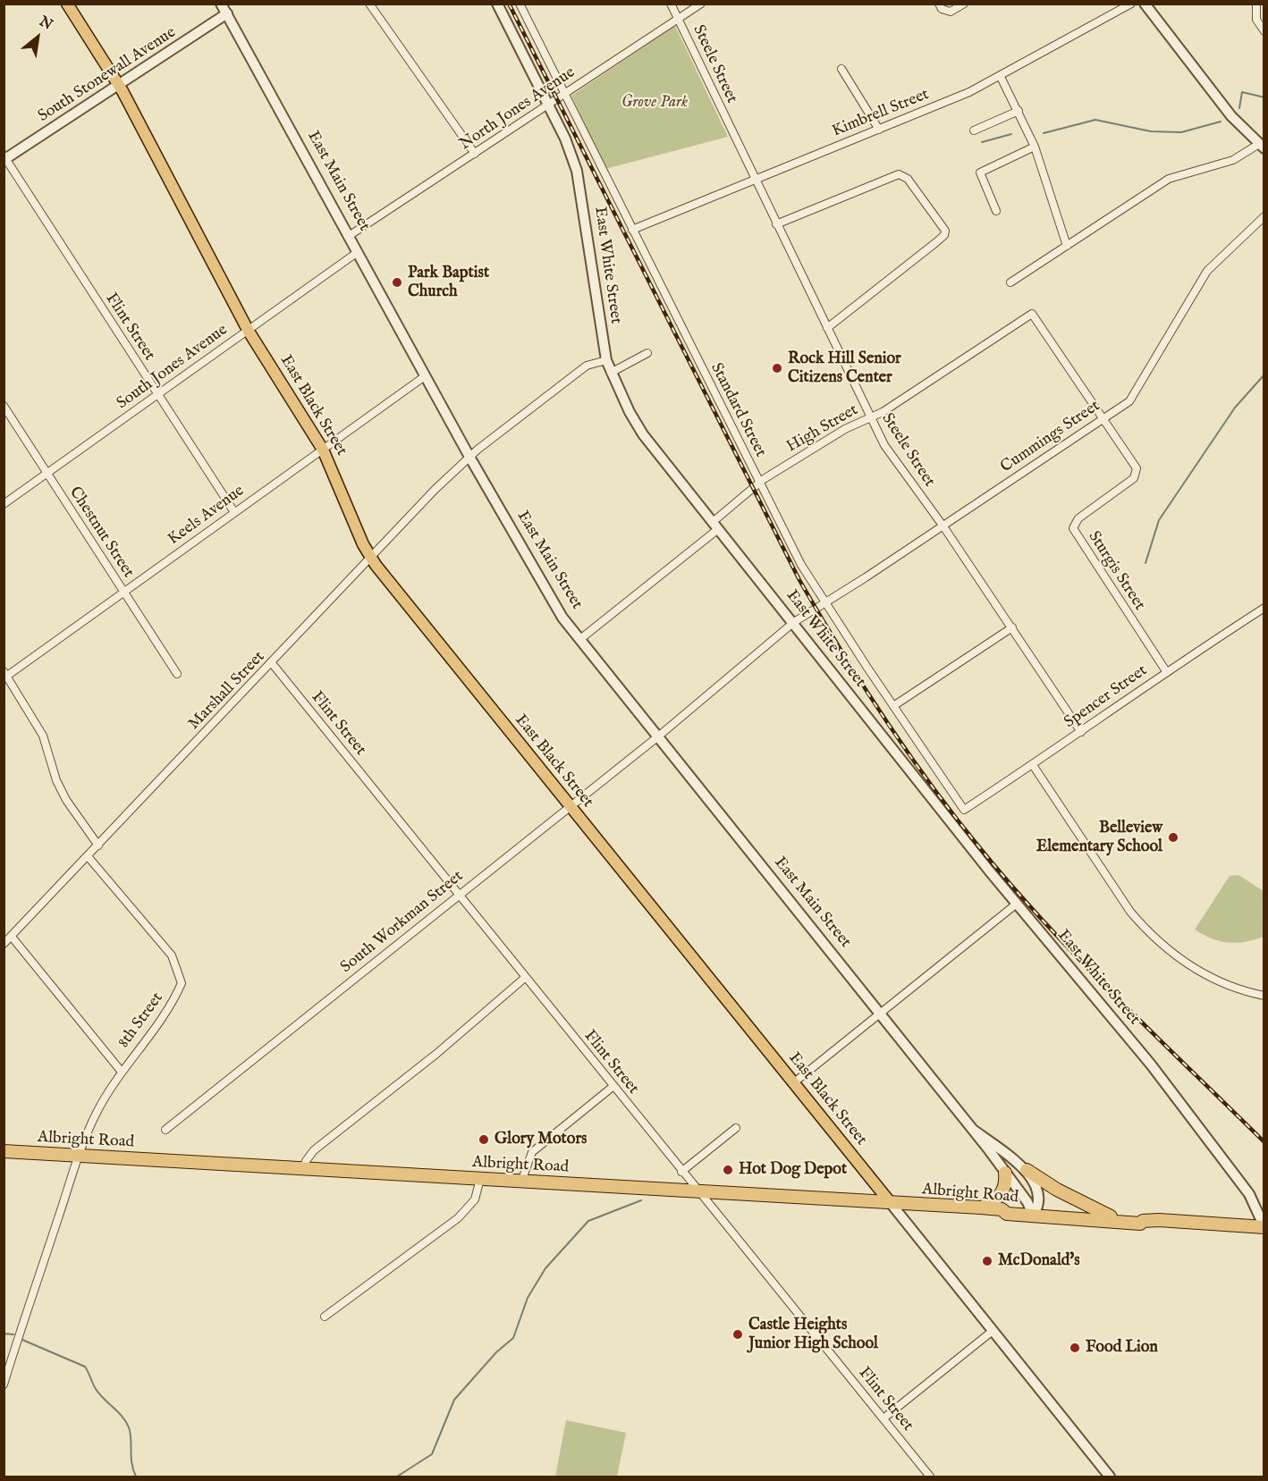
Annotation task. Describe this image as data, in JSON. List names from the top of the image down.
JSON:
{
  "streets": {
    "highway": ["Albright Road"],
    "main road": ["East Black Street"],
    "street": [
      "Steele Street",
      "South Stonewall Avenue",
      "North Jones Avenue",
      "Kimbrell Street",
      "East Main Street",
      "East White Street",
      "Flint Street",
      "South Jones Avenue",
      "Standard Street",
      "High Street",
      "Cummings Street",
      "Keels Avenue",
      "Chestnut Street",
      "Sturgis Street",
      "Marshall Street",
      "Spencer Street",
      "South Workman Street",
      "8th Street"
    ]
  },
  "crossings": [
    ["Steele Street", "North Jones Avenue"],
    ["Steele Street", "Kimbrell Street"],
    ["Steele Street", "High Street"],
    ["Steele Street", "Cummings Street"],
    ["Steele Street", "Spencer Street"],
    ["South Stonewall Avenue", "East Main Street"],
    ["South Stonewall Avenue", "Flint Street"],
    ["South Stonewall Avenue", "East Black Street"],
    ["North Jones Avenue", "East Main Street"],
    ["North Jones Avenue", "East White Street"],
    ["North Jones Avenue", "Standard Street"],
    ["Kimbrell Street", "Standard Street"],
    ["East Main Street", "South Jones Avenue"],
    ["East Main Street", "High Street"],
    ["East Main Street", "Cummings Street"],
    ["East Main Street", "Keels Avenue"],
    ["East Main Street", "Marshall Street"],
    ["East Main Street", "South Workman Street"],
    ["East Main Street", "Albright Road"],
    ["East White Street", "High Street"],
    ["East White Street", "Cummings Street"],
    ["East White Street", "Marshall Street"],
    ["Flint Street", "South Jones Avenue"],
    ["Flint Street", "Keels Avenue"],
    ["Flint Street", "Marshall Street"],
    ["Flint Street", "South Workman Street"],
    ["Flint Street", "Albright Road"],
    ["South Jones Avenue", "East Black Street"],
    ["South Jones Avenue", "Chestnut Street"],
    ["East Black Street", "Keels Avenue"],
    ["East Black Street", "Marshall Street"],
    ["East Black Street", "South Workman Street"],
    ["East Black Street", "Albright Road"],
    ["Standard Street", "High Street"],
    ["Standard Street", "Cummings Street"],
    ["Standard Street", "Spencer Street"],
    ["High Street", "Sturgis Street"],
    ["Cummings Street", "Sturgis Street"],
    ["Cummings Street", "South Workman Street"],
    ["Keels Avenue", "Chestnut Street"],
    ["Sturgis Street", "Spencer Street"],
    ["Marshall Street", "8th Street"],
    ["8th Street", "Albright Road"]
  ],
  "parks": ["Grove Park"],
  "places": [
    "Park Baptist Church",
    "Rock Hill Senior Citizens Center",
    "Belleview Elementary School",
    "Glory Motors",
    "Hot Dog Depot",
    "McDonald's",
    "Castle Heights Junior High School",
    "Food Lion"
  ],
  "north": "top right"
}
